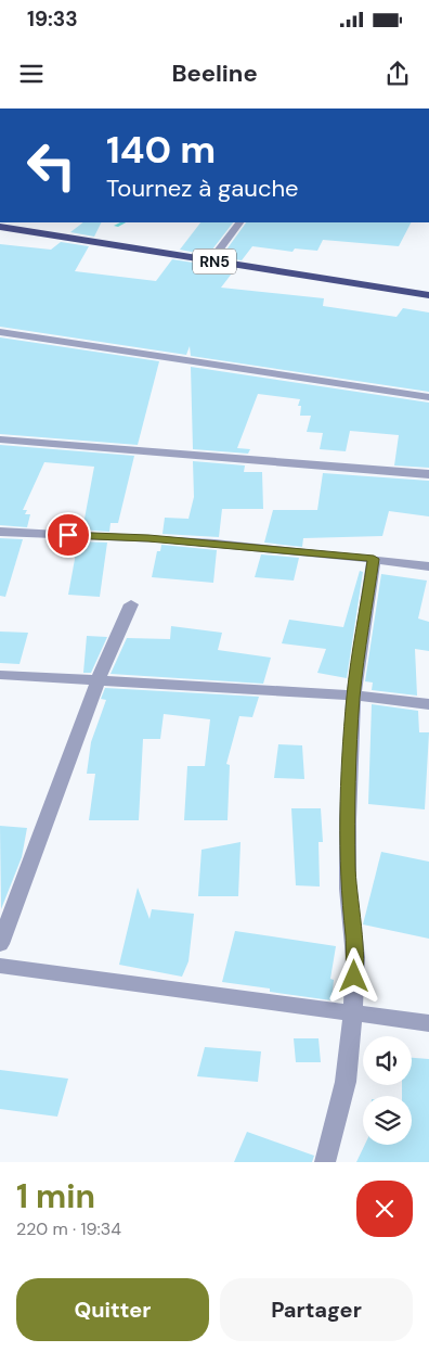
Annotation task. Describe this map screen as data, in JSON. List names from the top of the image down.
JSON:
{
  "streets": {
    "highway": ["RN5"]
  },
  "page": {
    "status": "19:33",
    "header": "Beeline",
    "turn": ["140 m", "Tournez à gauche"],
    "heading": ["1 min", "220 m · 19:34"],
    "buttons": ["Quitter", "Partager"]
  }
}
